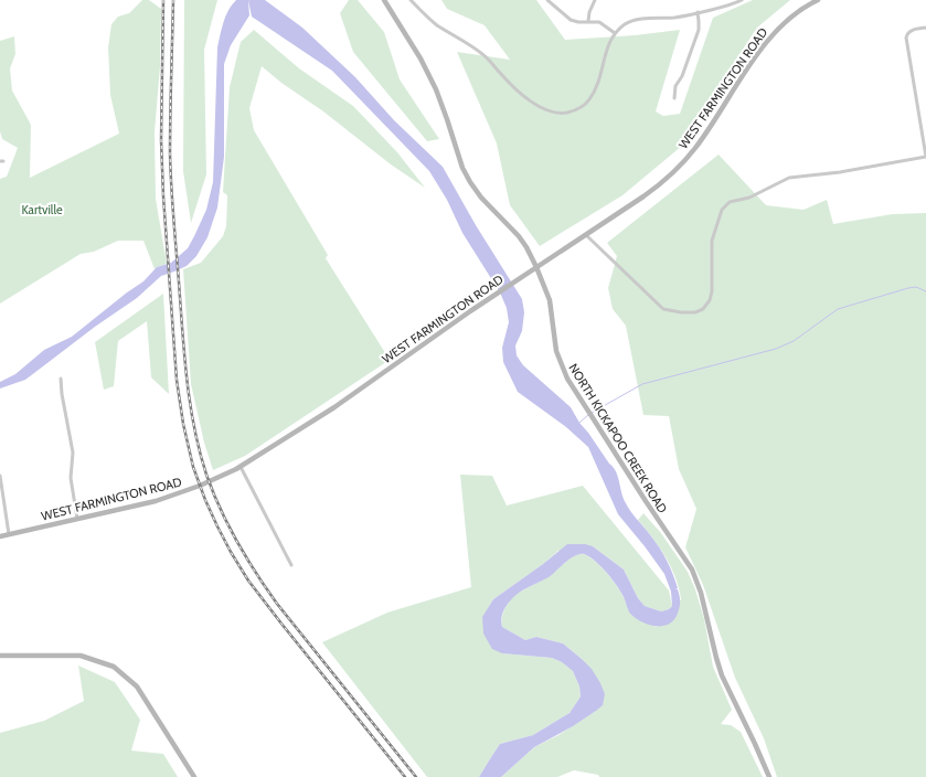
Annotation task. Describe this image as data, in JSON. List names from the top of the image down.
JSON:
{
  "streets": {
    "main road": ["WEST FARMINGTON ROAD", "NORTH KICKAPOO CREEK ROAD"]
  },
  "crossings": [
    ["WEST FARMINGTON ROAD", "NORTH KICKAPOO CREEK ROAD"]
  ],
  "parks": ["Kartville"]
}
